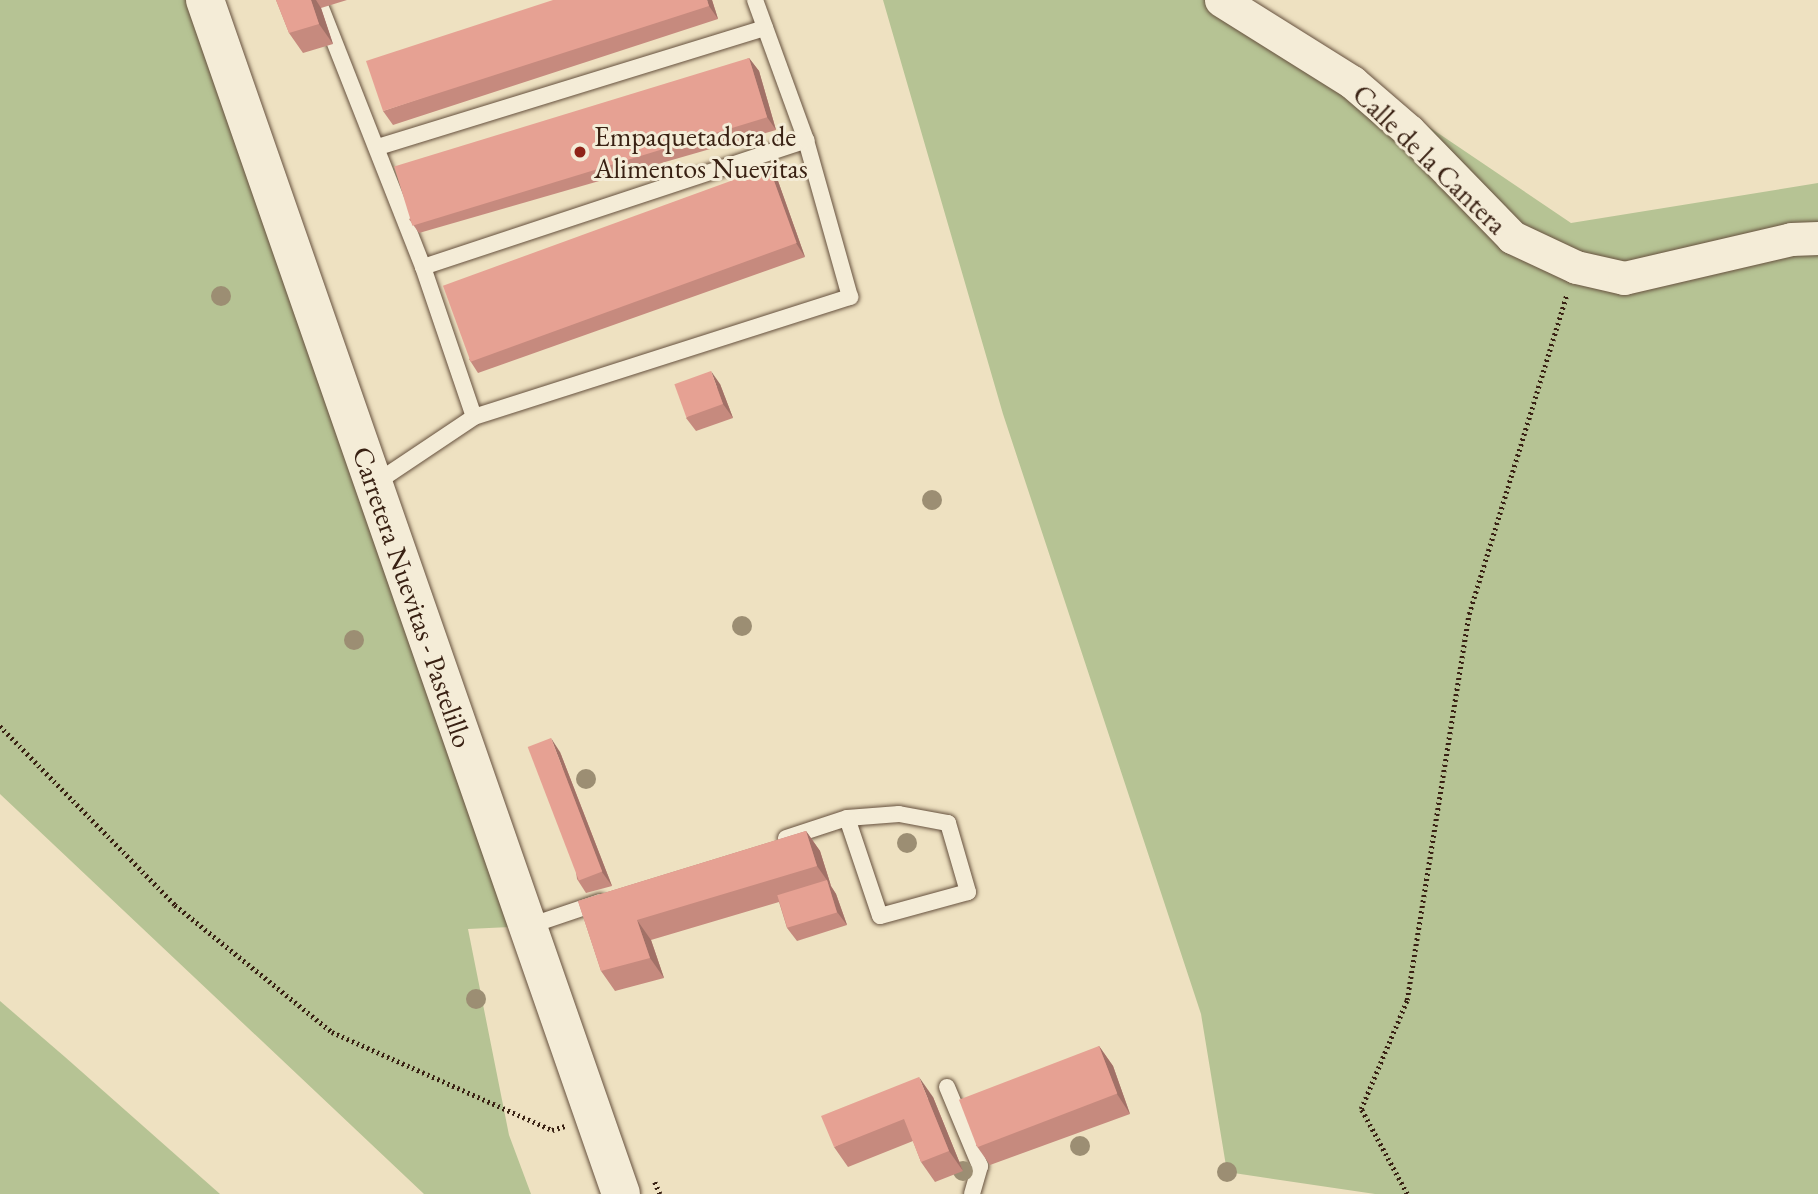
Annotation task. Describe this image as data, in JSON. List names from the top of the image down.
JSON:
{
  "streets": {
    "main road": ["Carretera Nuevitas - Pastelillo"],
    "street": ["Calle de la Cantera"]
  },
  "places": ["Empaquetadora de Alimentos Nuevitas"]
}
